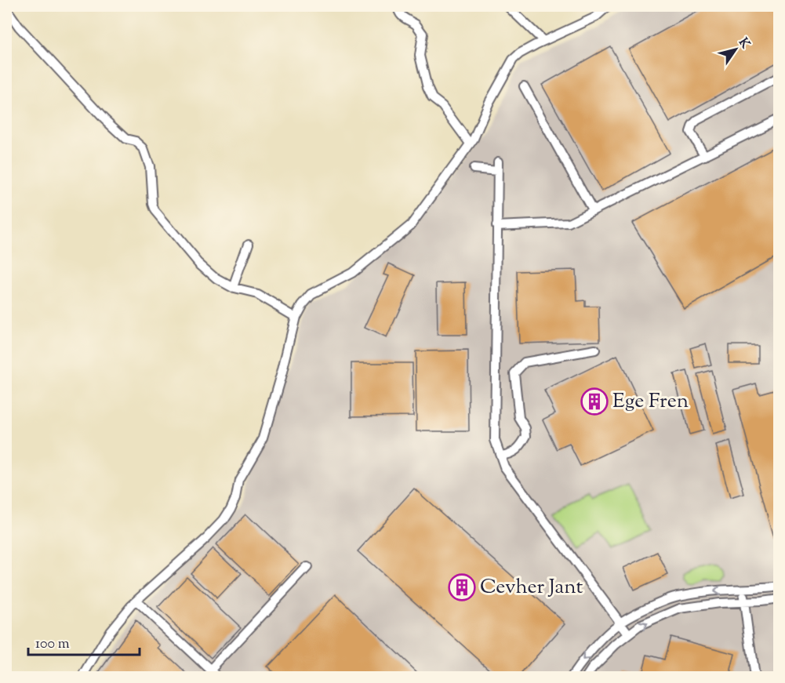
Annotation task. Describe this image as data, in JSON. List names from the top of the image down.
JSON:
{
  "places": {
    "building": ["Ege Fren", "Cevher Jant"]
  },
  "scale_bar": "100 m",
  "north": "top right"
}
